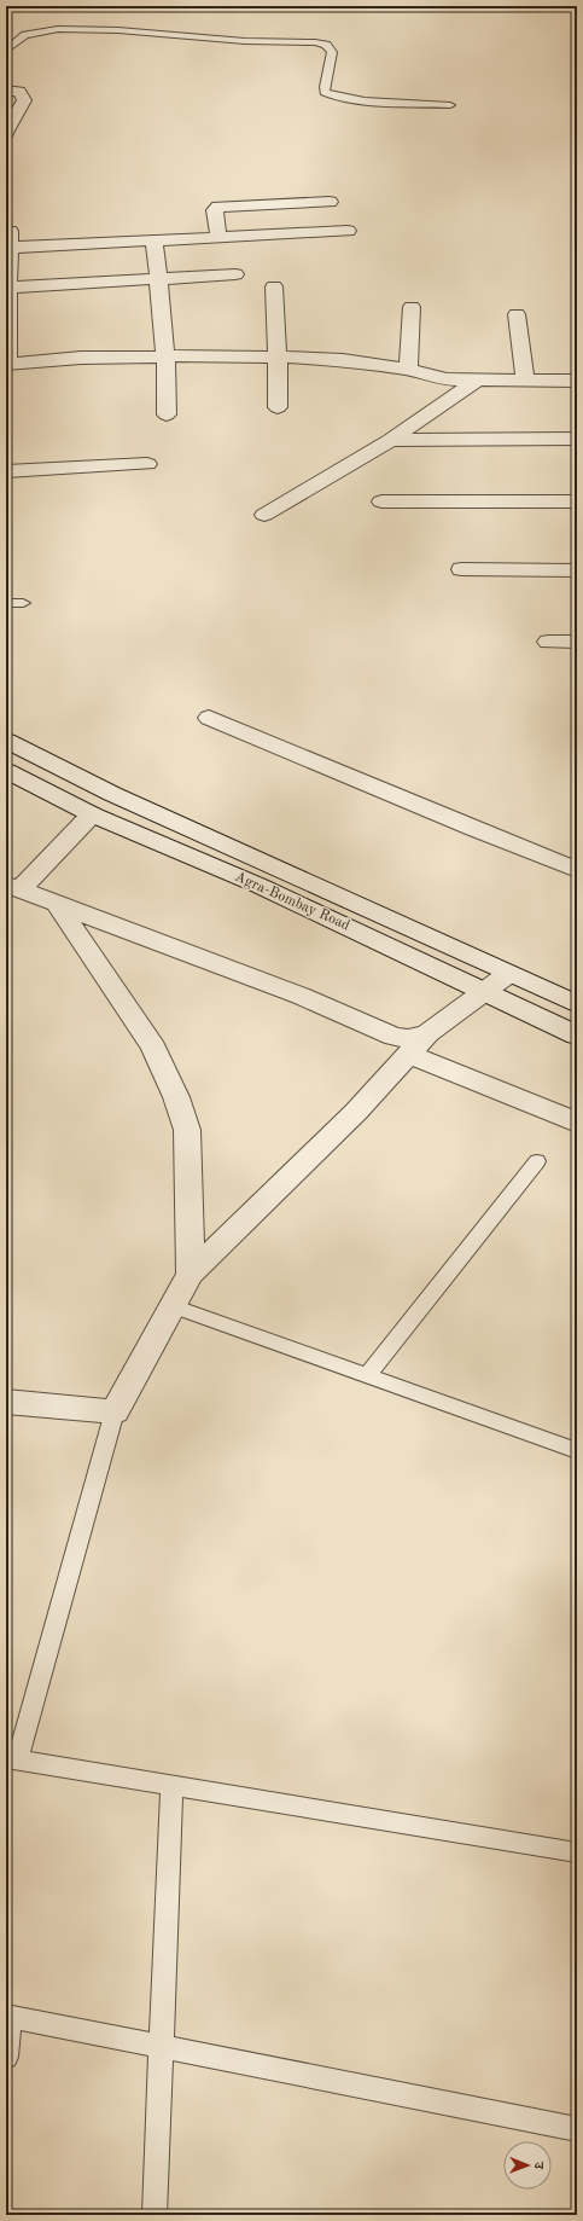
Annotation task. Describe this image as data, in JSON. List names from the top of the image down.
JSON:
{
  "streets": {
    "street": ["Agra-Bombay Road"]
  },
  "north": "right"
}
